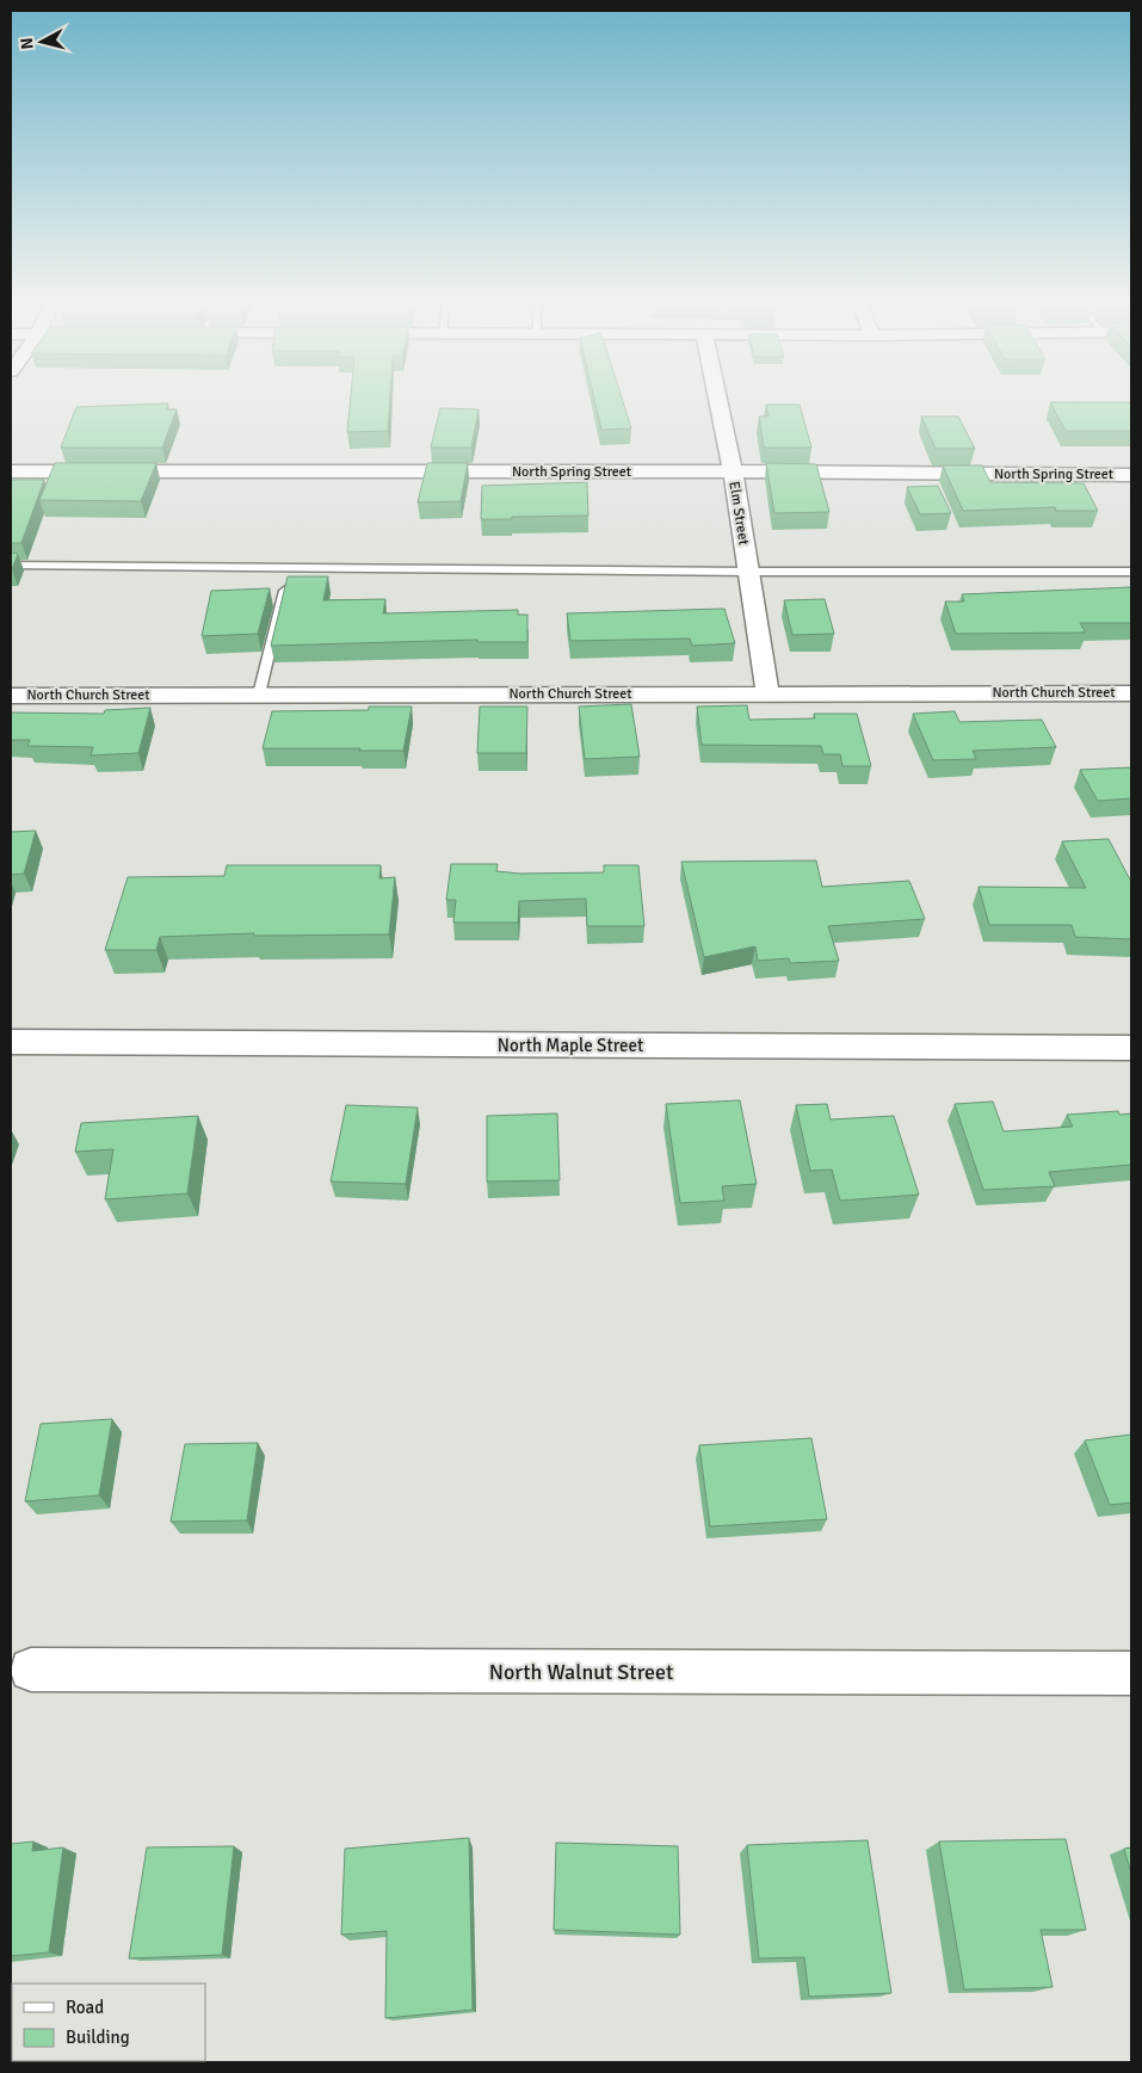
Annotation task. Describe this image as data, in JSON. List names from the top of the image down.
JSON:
{
  "streets": {
    "street": [
      "North Spring Street",
      "Elm Street",
      "North Church Street",
      "North Maple Street",
      "North Walnut Street"
    ]
  },
  "crossings": [
    ["North Spring Street", "Elm Street"],
    ["Elm Street", "North Church Street"]
  ],
  "legend": ["Road", "Building"],
  "north": "left"
}
